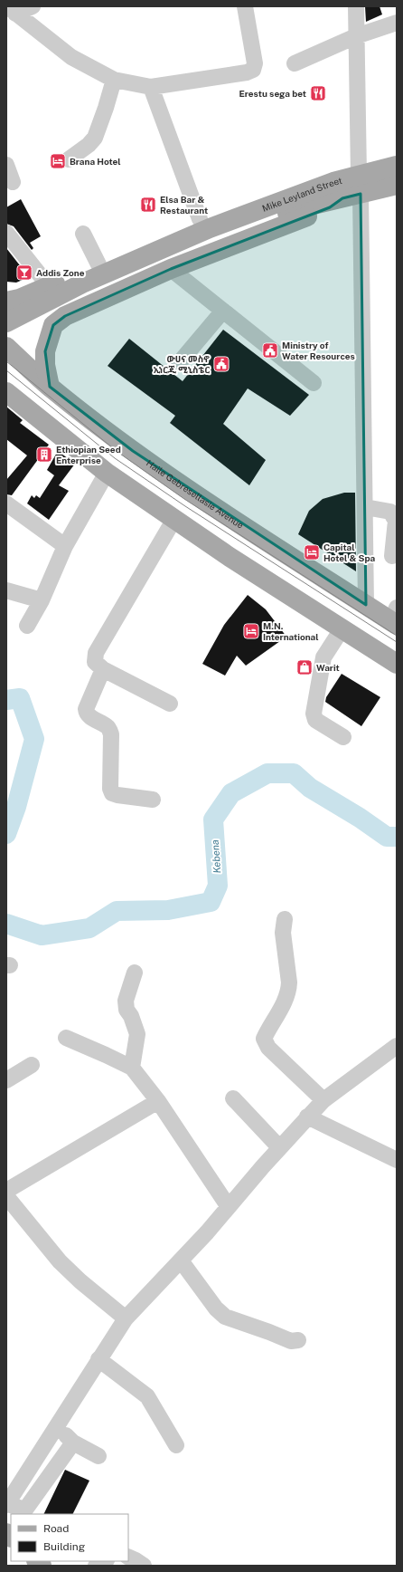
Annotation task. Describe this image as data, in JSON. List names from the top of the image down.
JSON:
{
  "streets": {
    "main road": ["Mike Leyland Street", "Haile Gebresellasie Avenue"]
  },
  "water": ["Kebena"],
  "places": {
    "restaurant": ["Erestu sega bet", "Elsa Bar & Restaurant"],
    "hotel": ["Brana Hotel", "Capital Hotel & Spa", "M.N. International"],
    "bar": ["Addis Zone"],
    "public building": ["Ministry of Water Resources", "ውሀና መስኖ ኢነርጂ ሚኒስቴር"],
    "building": ["Ethiopian Seed Enterprise"],
    "shop": ["Warit"]
  },
  "legend": ["Road", "Building"]
}
